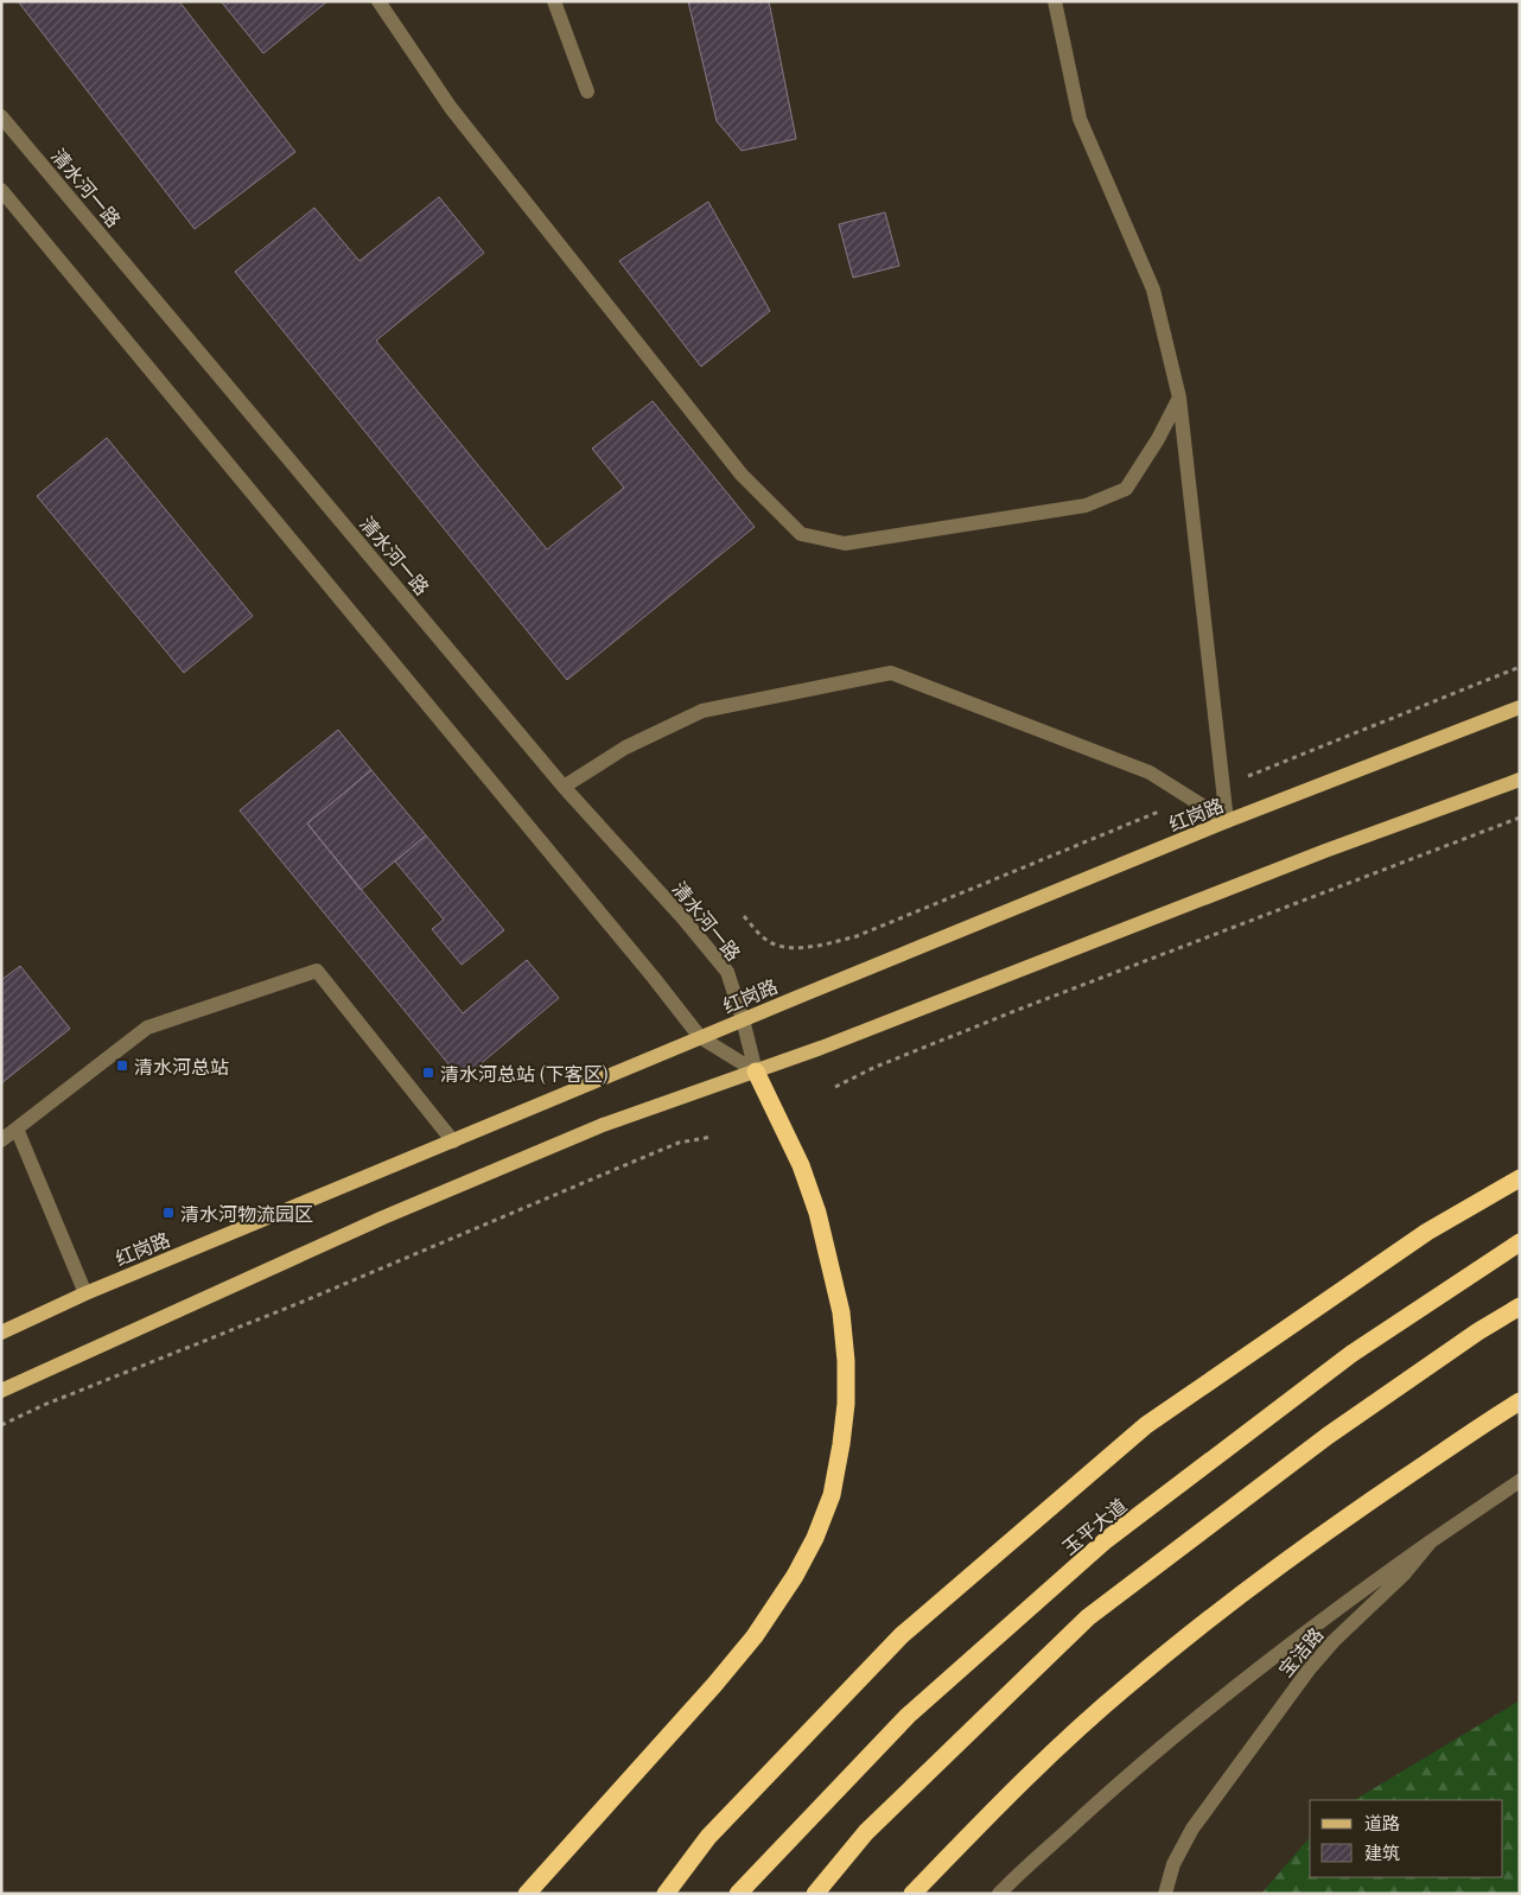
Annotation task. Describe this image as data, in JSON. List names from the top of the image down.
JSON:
{
  "streets": {
    "highway": ["玉平大道"],
    "main road": ["红岗路"],
    "street": ["清水河一路", "宝洁路"]
  },
  "crossings": [
    ["清水河一路", "红岗路"]
  ],
  "places": {
    "transit": ["清水河总站", "清水河总站 (下客区)", "清水河物流园区"]
  },
  "legend": ["道路", "建筑"]
}
